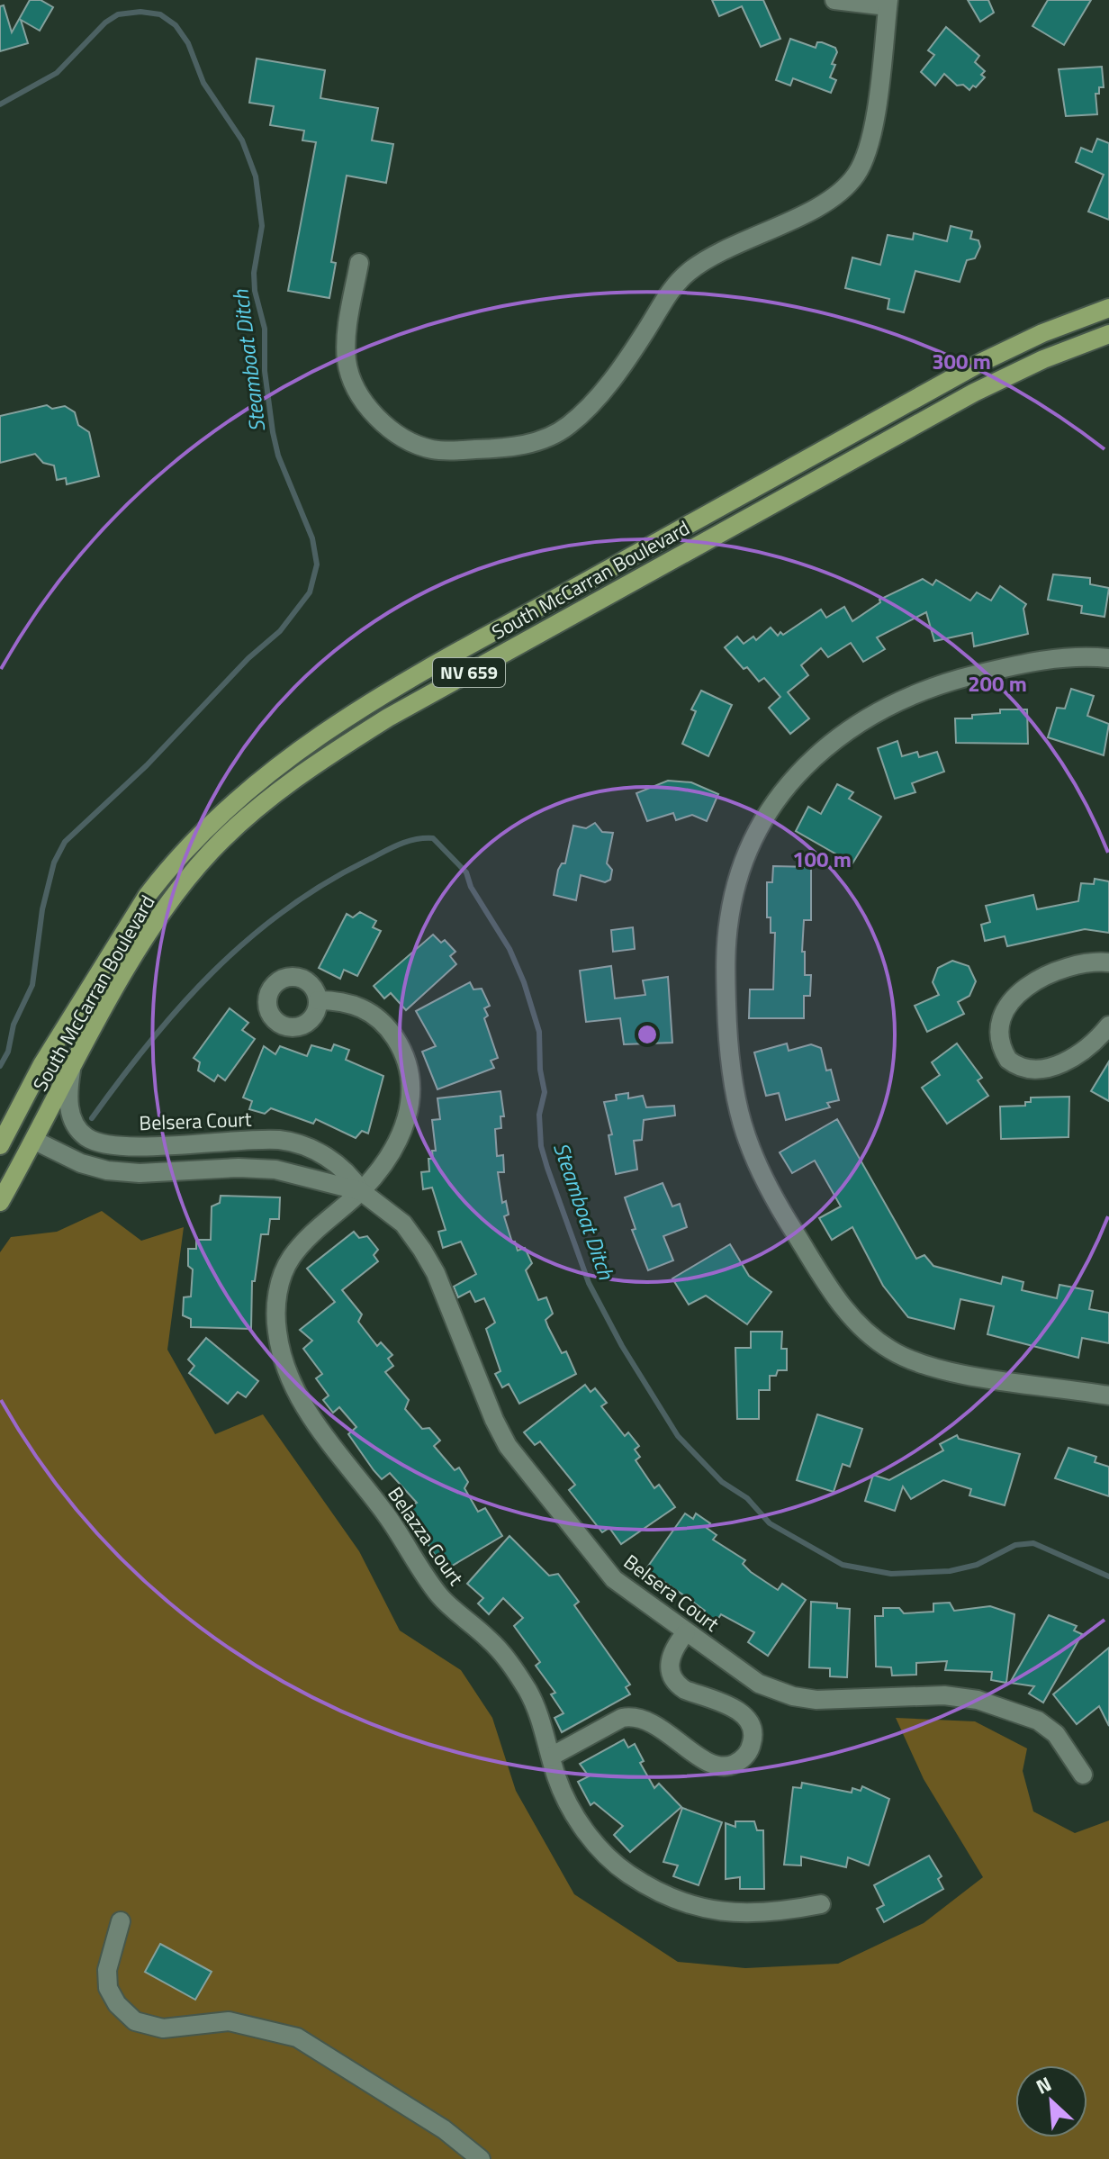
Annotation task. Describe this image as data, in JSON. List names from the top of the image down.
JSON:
{
  "streets": {
    "main road": ["South McCarran Boulevard", "NV 659"],
    "street": ["Belsera Court", "Belazza Court"]
  },
  "crossings": [
    ["South McCarran Boulevard", "Belsera Court"],
    ["Belsera Court", "Belazza Court"]
  ],
  "water": ["Steamboat Ditch"],
  "north": "top left",
  "rings": ["300 m", "200 m", "100 m"]
}
